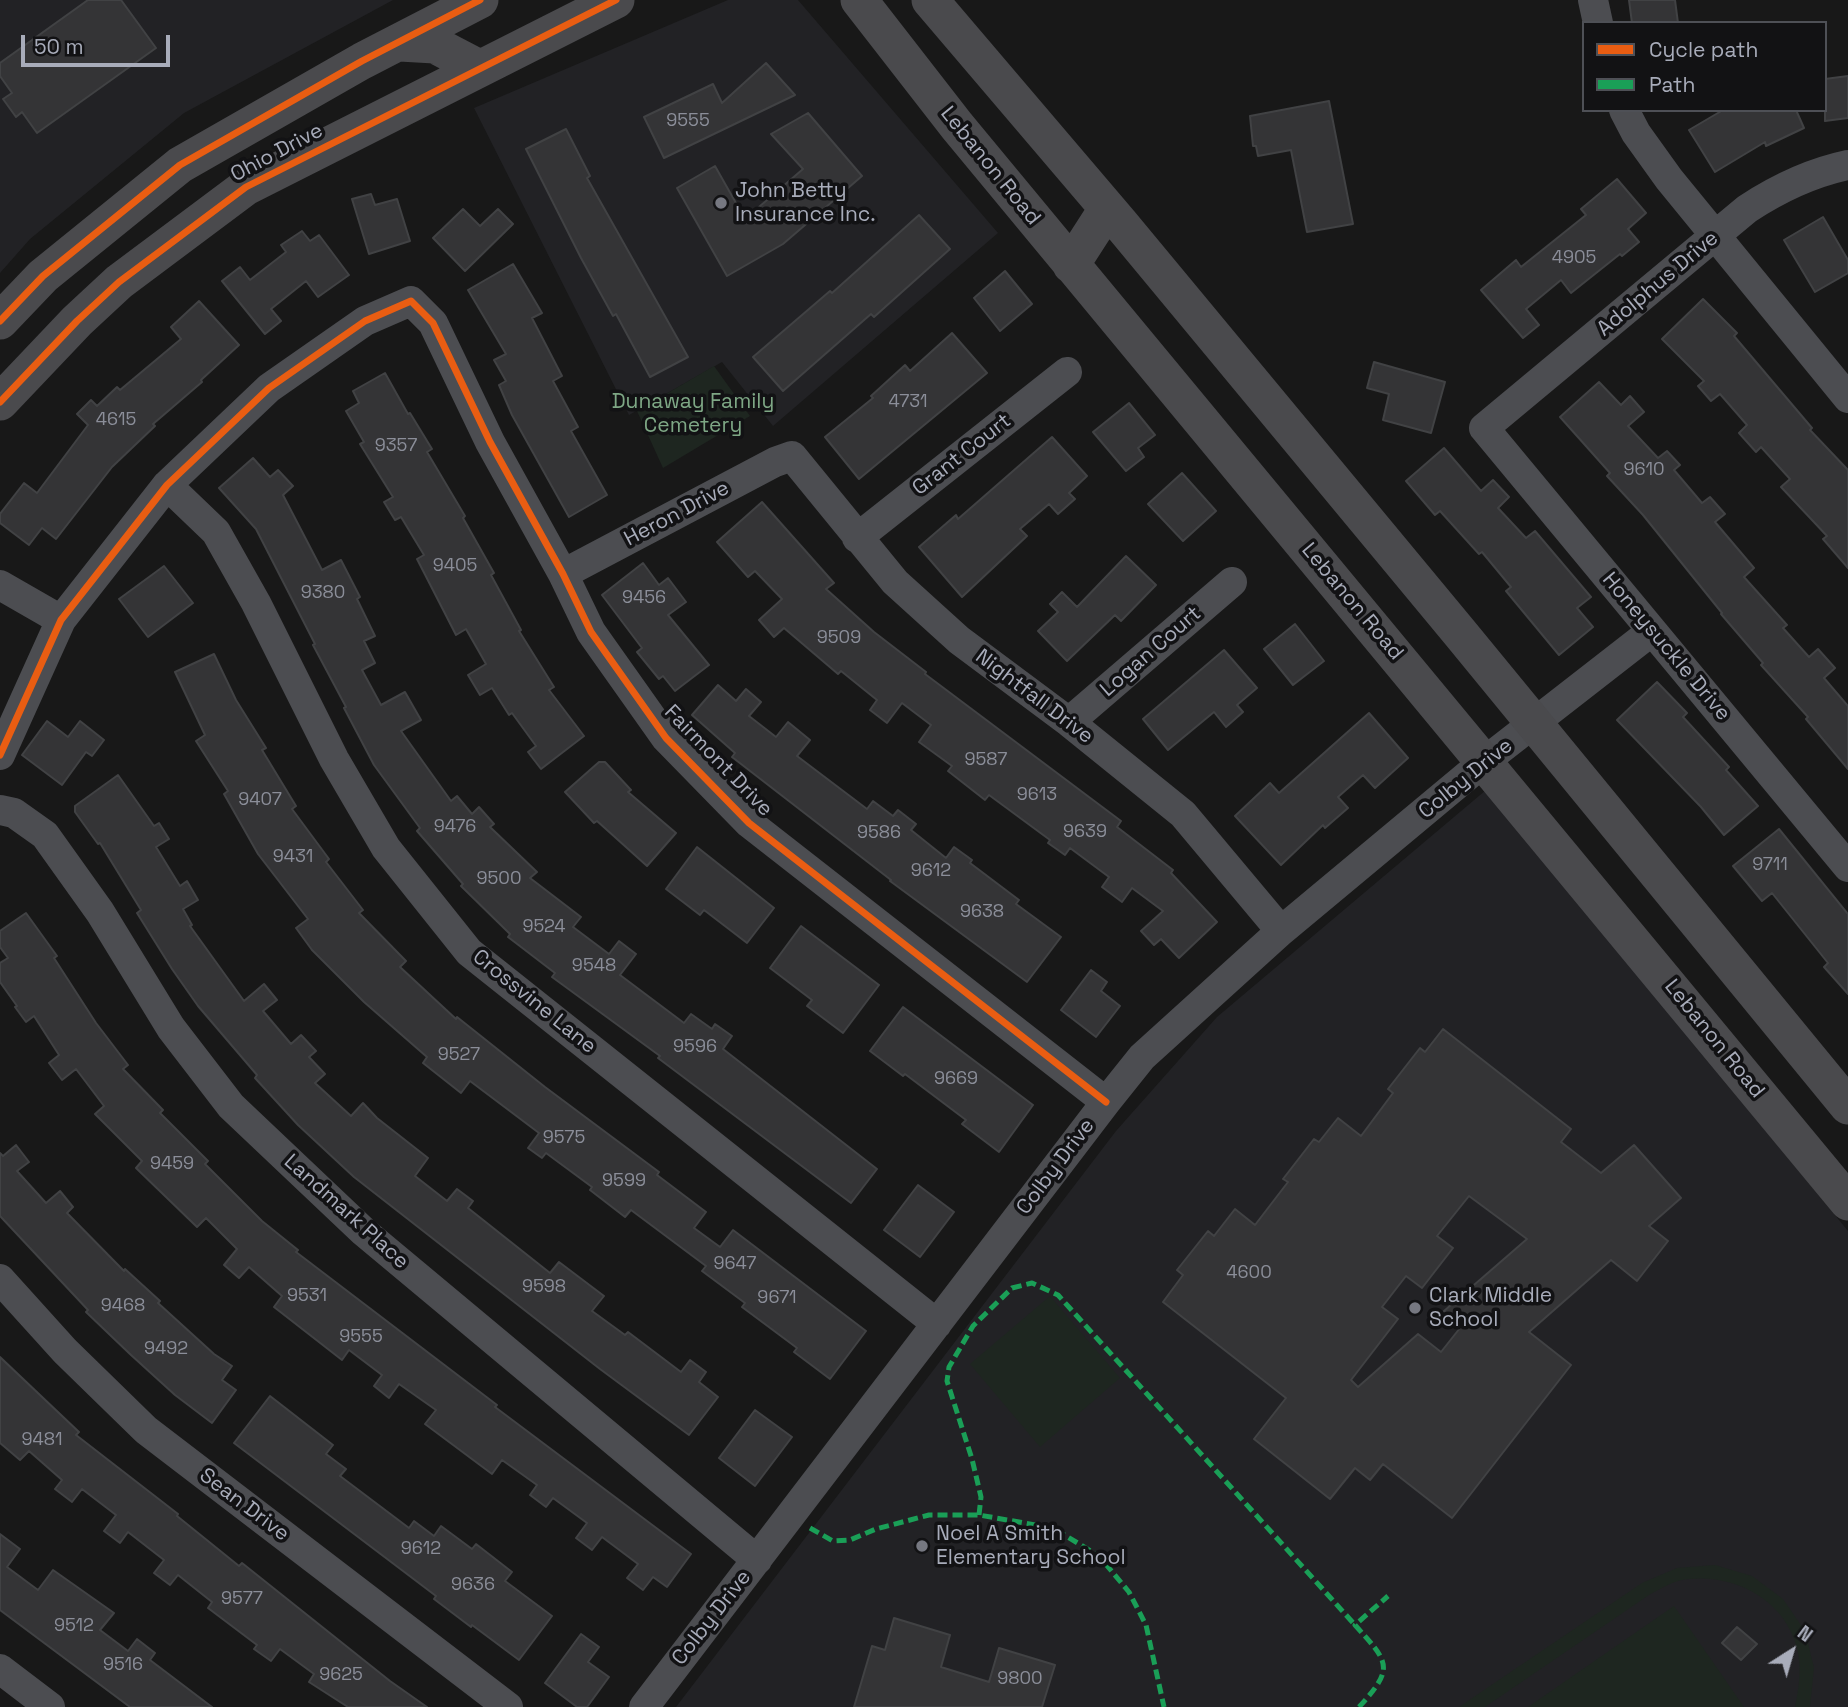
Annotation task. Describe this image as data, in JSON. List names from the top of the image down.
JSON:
{
  "streets": {
    "main road": ["Ohio Drive", "Lebanon Road"],
    "street": [
      "Adolphus Drive",
      "Grant Court",
      "Heron Drive",
      "Honeysuckle Drive",
      "Logan Court",
      "Nightfall Drive",
      "Fairmont Drive",
      "Colby Drive",
      "Crossvine Lane",
      "Landmark Place",
      "Sean Drive"
    ]
  },
  "crossings": [
    ["Lebanon Road", "Colby Drive"],
    ["Adolphus Drive", "Honeysuckle Drive"],
    ["Grant Court", "Nightfall Drive"],
    ["Heron Drive", "Nightfall Drive"],
    ["Heron Drive", "Fairmont Drive"],
    ["Honeysuckle Drive", "Colby Drive"],
    ["Logan Court", "Nightfall Drive"],
    ["Nightfall Drive", "Colby Drive"],
    ["Fairmont Drive", "Colby Drive"],
    ["Fairmont Drive", "Crossvine Lane"],
    ["Colby Drive", "Crossvine Lane"],
    ["Colby Drive", "Landmark Place"]
  ],
  "parks": ["Dunaway Family Cemetery"],
  "places": ["John Betty Insurance Inc.", "Clark Middle School", "Noel A Smith Elementary School"],
  "house_numbers": [
    "9555",
    "4905",
    "4731",
    "4615",
    "9357",
    "9610",
    "9405",
    "9380",
    "9456",
    "9509",
    "9587",
    "9613",
    "9407",
    "9476",
    "9639",
    "9586",
    "9431",
    "9711",
    "9612",
    "9500",
    "9638",
    "9524",
    "9548",
    "9596",
    "9527",
    "9669",
    "9575",
    "9459",
    "9599",
    "9647",
    "4600",
    "9598",
    "9531",
    "9671",
    "9468",
    "9555",
    "9492",
    "9481",
    "9612",
    "9636",
    "9577",
    "9512",
    "9516",
    "9625",
    "9800"
  ],
  "legend": ["Cycle path", "Path"],
  "scale_bar": "50 m",
  "north": "top right"
}
